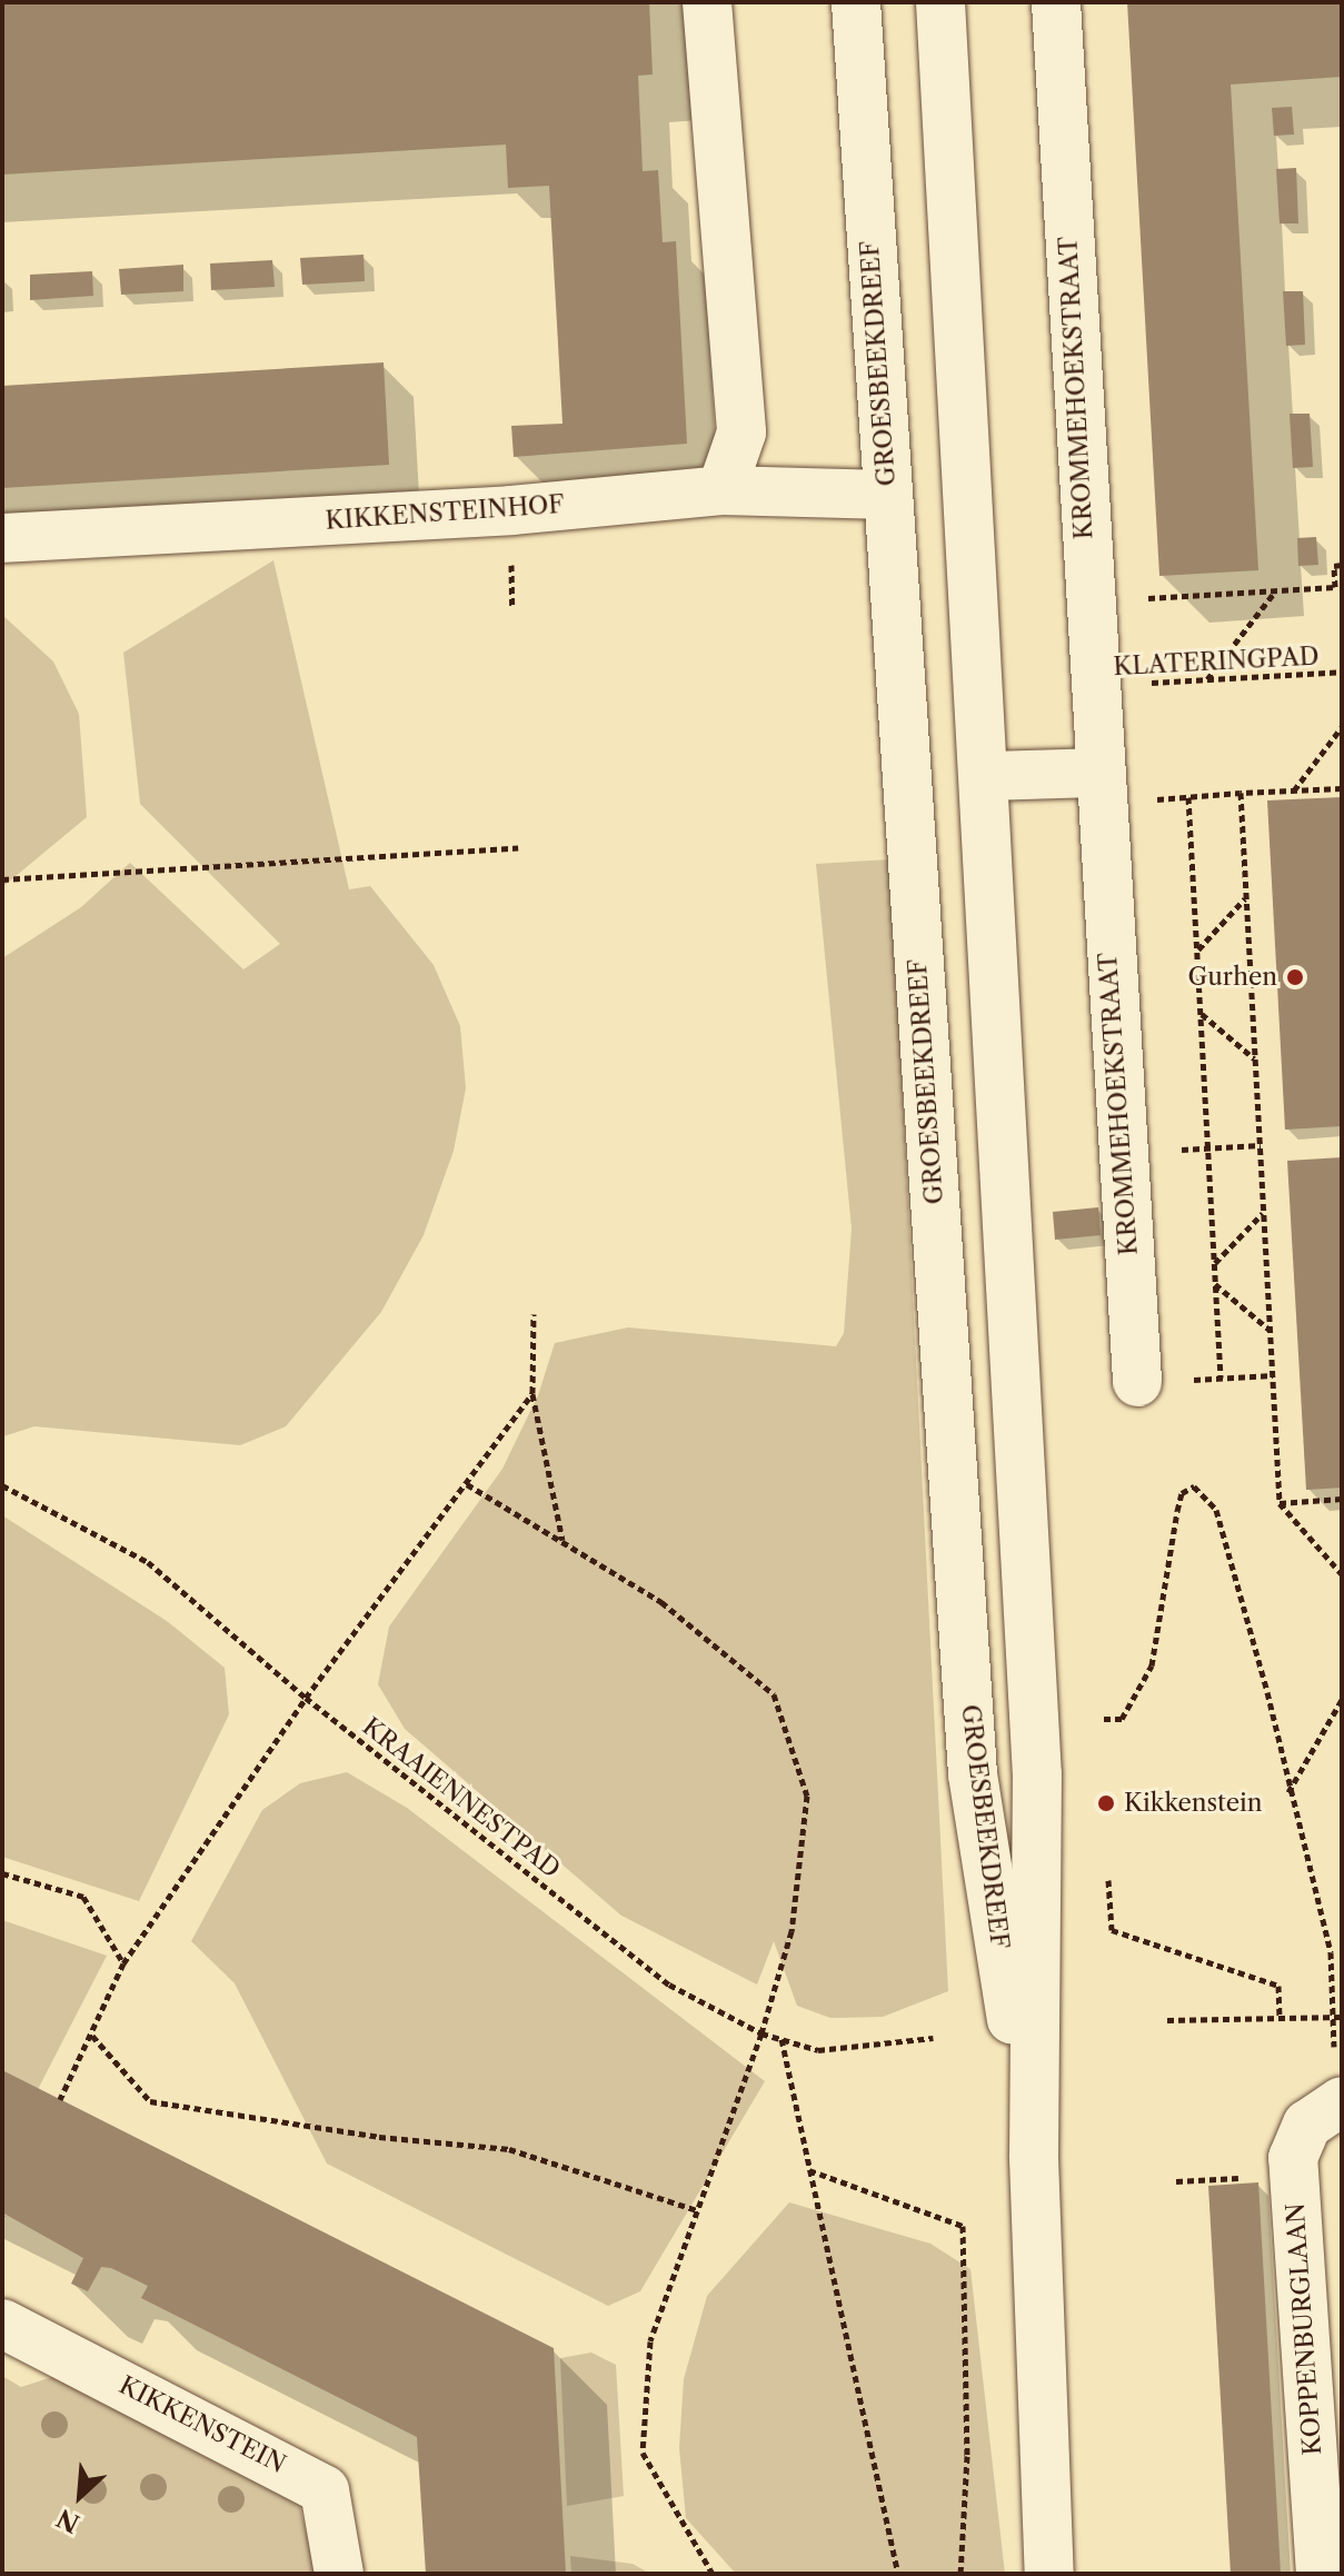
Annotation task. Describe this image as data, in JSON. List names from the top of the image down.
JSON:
{
  "streets": {
    "street": [
      "GROESBEEKDREEF",
      "KROMMEHOEKSTRAAT",
      "KIKKENSTEINHOF",
      "KOPPENBURGLAAN",
      "KIKKENSTEIN"
    ],
    "path": ["KLATERINGPAD", "KRAAIENNESTPAD"]
  },
  "crossings": [
    ["GROESBEEKDREEF", "KIKKENSTEINHOF"],
    ["KROMMEHOEKSTRAAT", "KLATERINGPAD"]
  ],
  "places": ["Gurhen", "Kikkenstein"],
  "north": "bottom left"
}
